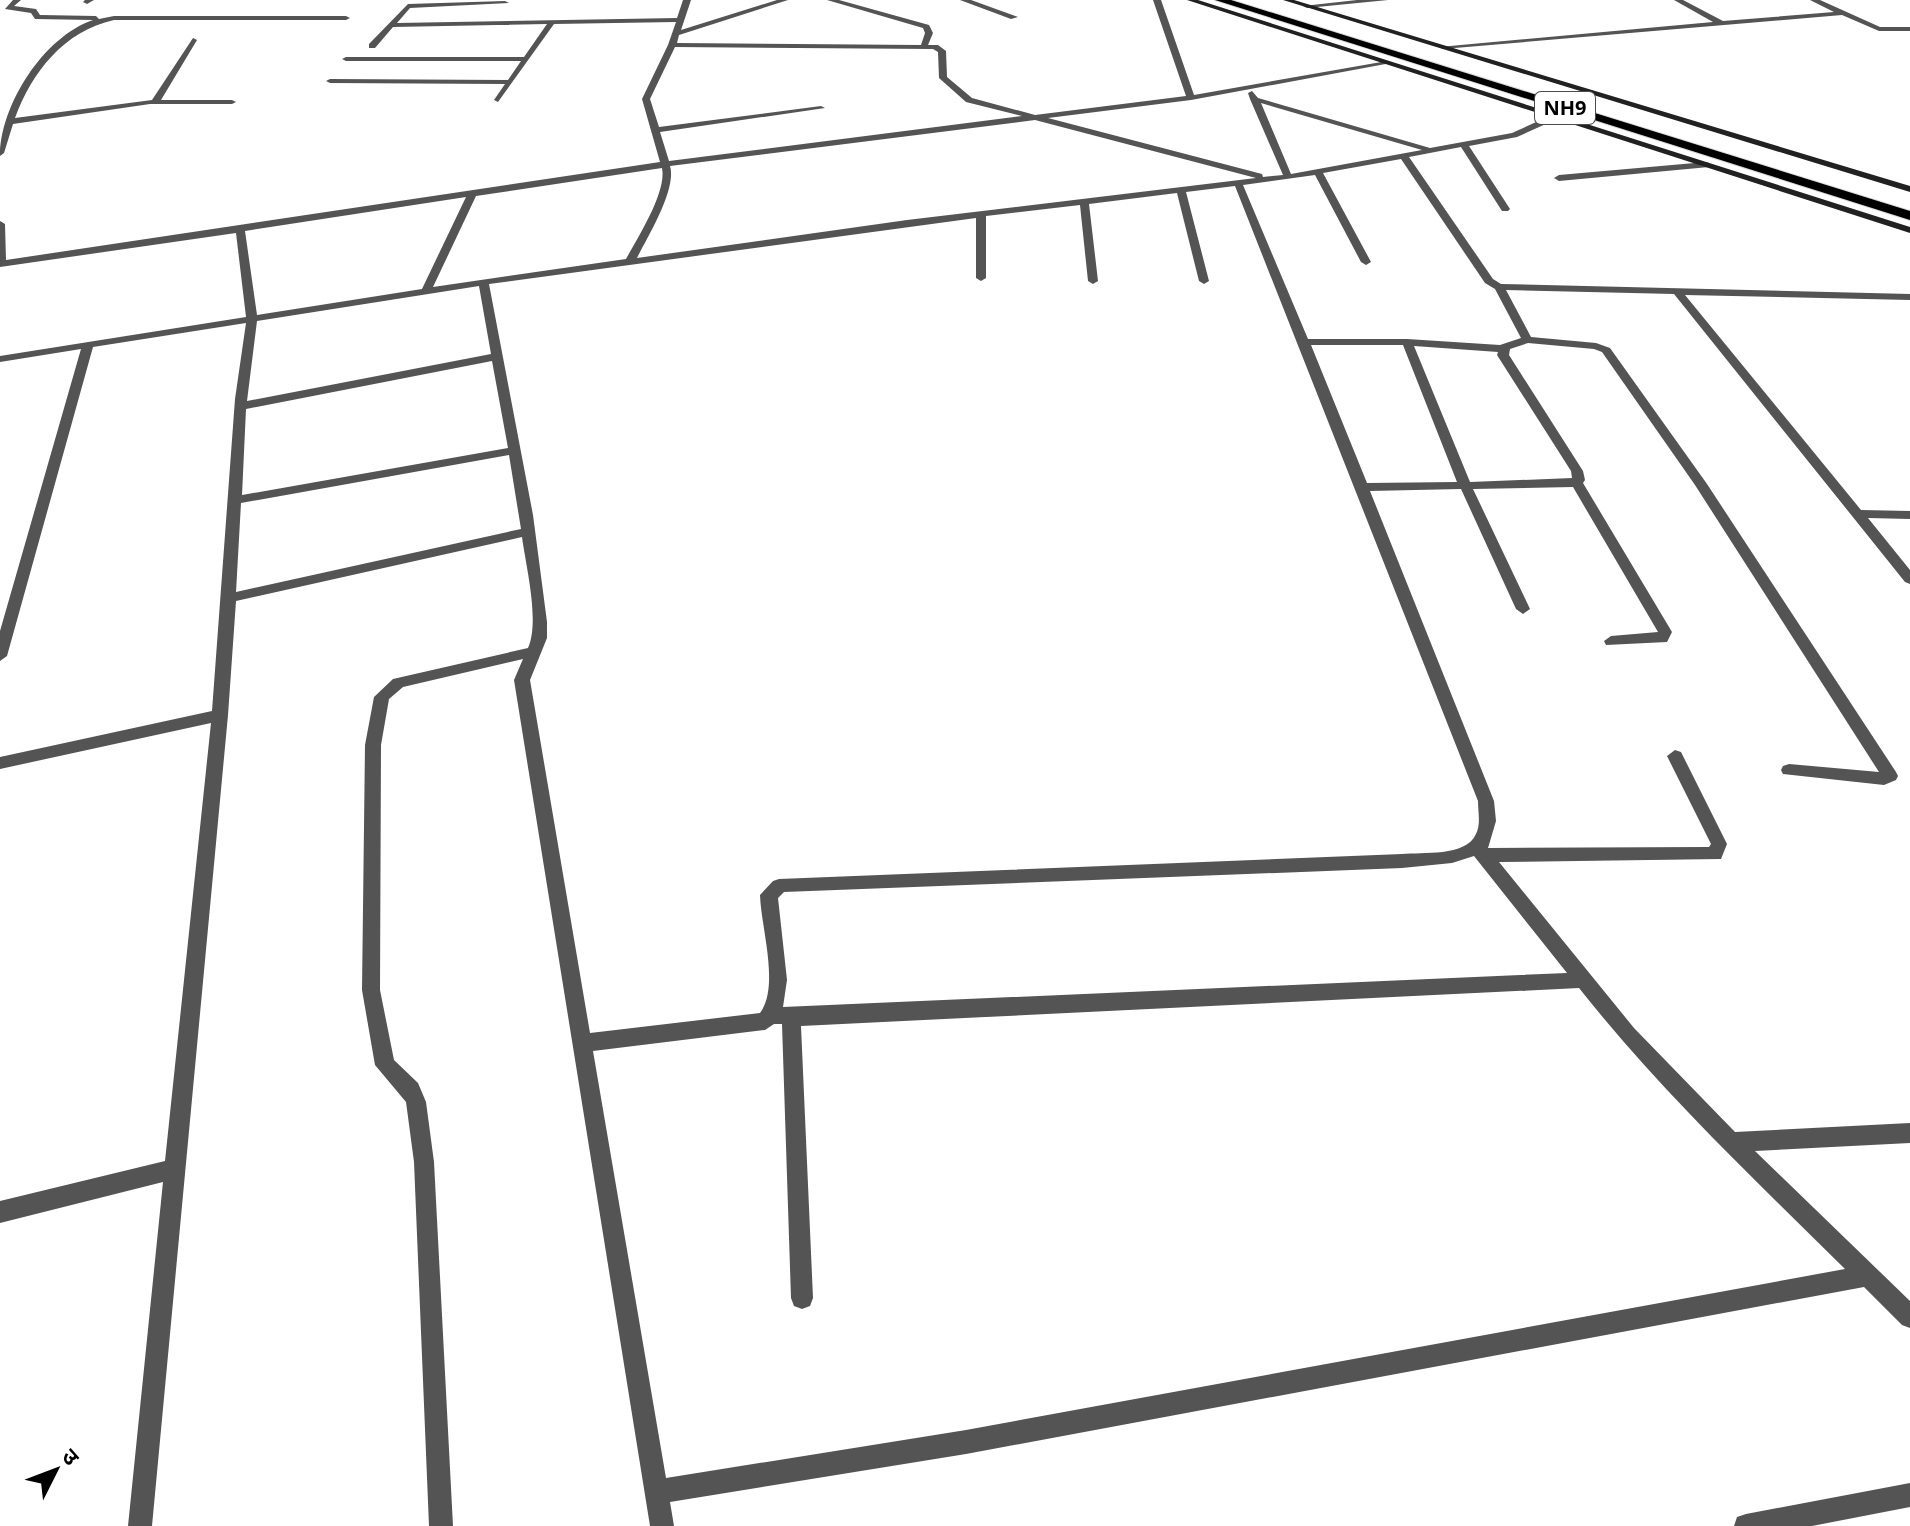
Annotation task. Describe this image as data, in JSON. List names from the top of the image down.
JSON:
{
  "streets": {
    "highway": ["NH9"]
  },
  "north": "top right"
}
